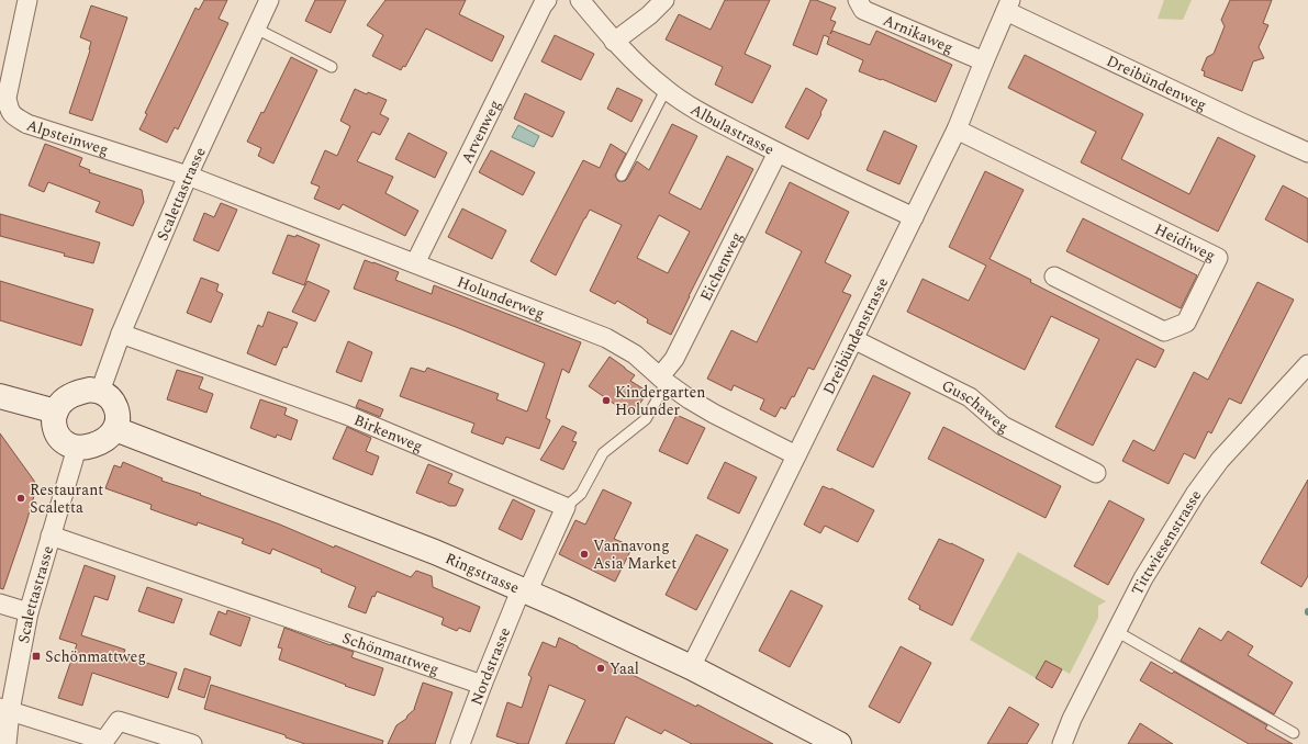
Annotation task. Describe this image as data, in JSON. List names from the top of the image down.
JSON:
{
  "streets": {
    "main road": ["Ringstrasse"],
    "street": [
      "Arnikaweg",
      "Dreibündenweg",
      "Albulastrasse",
      "Arvenweg",
      "Alpsteinweg",
      "Scalettastrasse",
      "Heidiweg",
      "Eichenweg",
      "Holunderweg",
      "Dreibündenstrasse",
      "Guschaweg",
      "Birkenweg",
      "Tittwiesenstrasse",
      "Schönmattweg",
      "Nordstrasse"
    ]
  },
  "crossings": [
    ["Arnikaweg", "Dreibündenstrasse"],
    ["Dreibündenweg", "Dreibündenstrasse"],
    ["Albulastrasse", "Eichenweg"],
    ["Albulastrasse", "Dreibündenstrasse"],
    ["Arvenweg", "Holunderweg"],
    ["Alpsteinweg", "Scalettastrasse"],
    ["Alpsteinweg", "Holunderweg"],
    ["Scalettastrasse", "Holunderweg"],
    ["Scalettastrasse", "Birkenweg"],
    ["Scalettastrasse", "Ringstrasse"],
    ["Scalettastrasse", "Schönmattweg"],
    ["Heidiweg", "Dreibündenstrasse"],
    ["Eichenweg", "Holunderweg"],
    ["Holunderweg", "Dreibündenstrasse"],
    ["Dreibündenstrasse", "Guschaweg"],
    ["Dreibündenstrasse", "Ringstrasse"],
    ["Ringstrasse", "Nordstrasse"],
    ["Schönmattweg", "Nordstrasse"]
  ],
  "places": {
    "other": [
      "Kindergarten Holunder",
      "Restaurant Scaletta",
      "Vannavong Asia Market",
      "Yaal"
    ],
    "transit": ["Schönmattweg"]
  }
}
